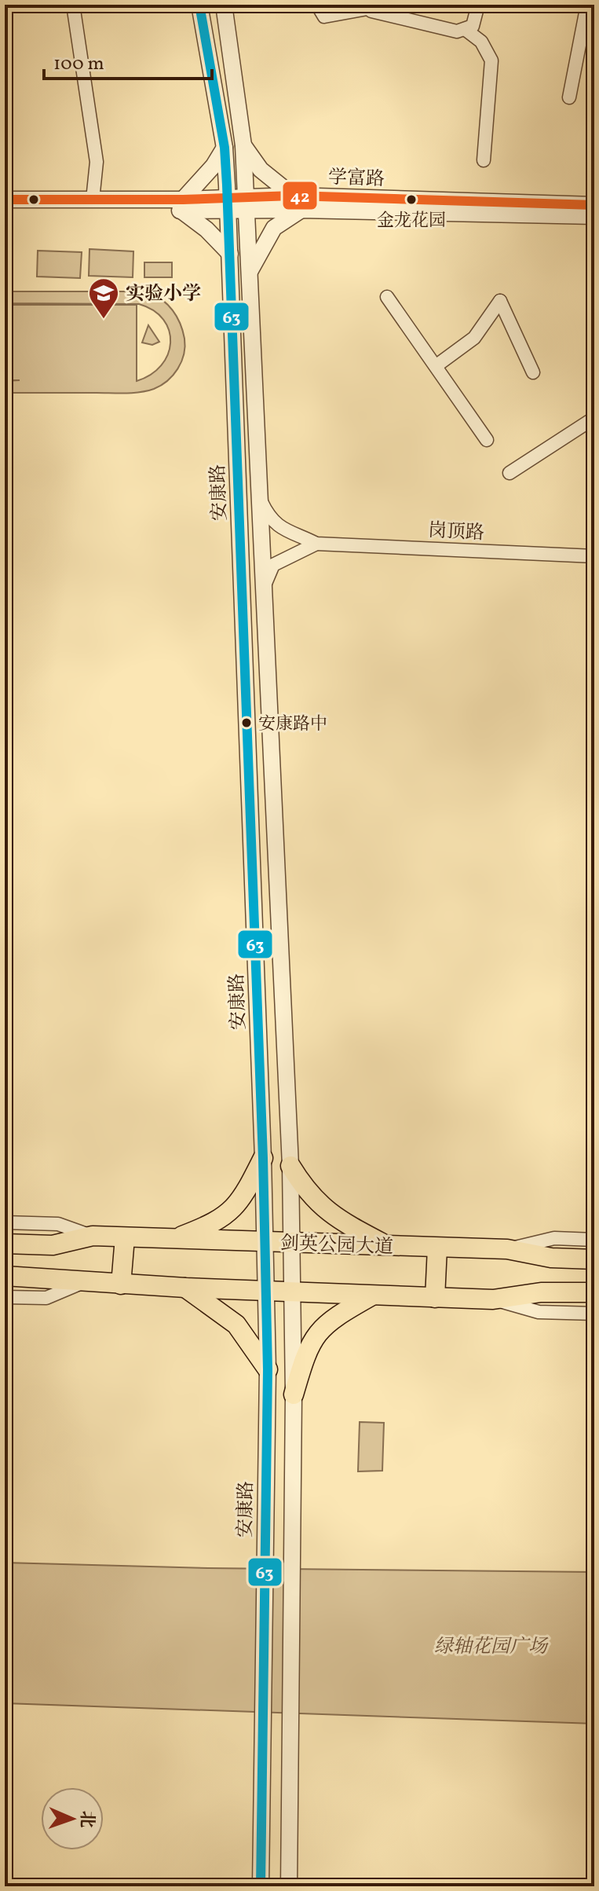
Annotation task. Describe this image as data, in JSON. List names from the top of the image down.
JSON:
{
  "streets": {
    "main road": ["剑英公园大道"],
    "street": ["学富路", "安康路", "岗顶路"]
  },
  "crossings": [
    ["学富路", "安康路"],
    ["安康路", "剑英公园大道"]
  ],
  "parks": ["绿轴花园广场"],
  "places": {
    "other": ["金龙花园", "安康路中"],
    "school or university": ["实验小学"]
  },
  "lines": ["transit line 63", "transit line 42"],
  "scale_bar": "100 m",
  "north": "right"
}
